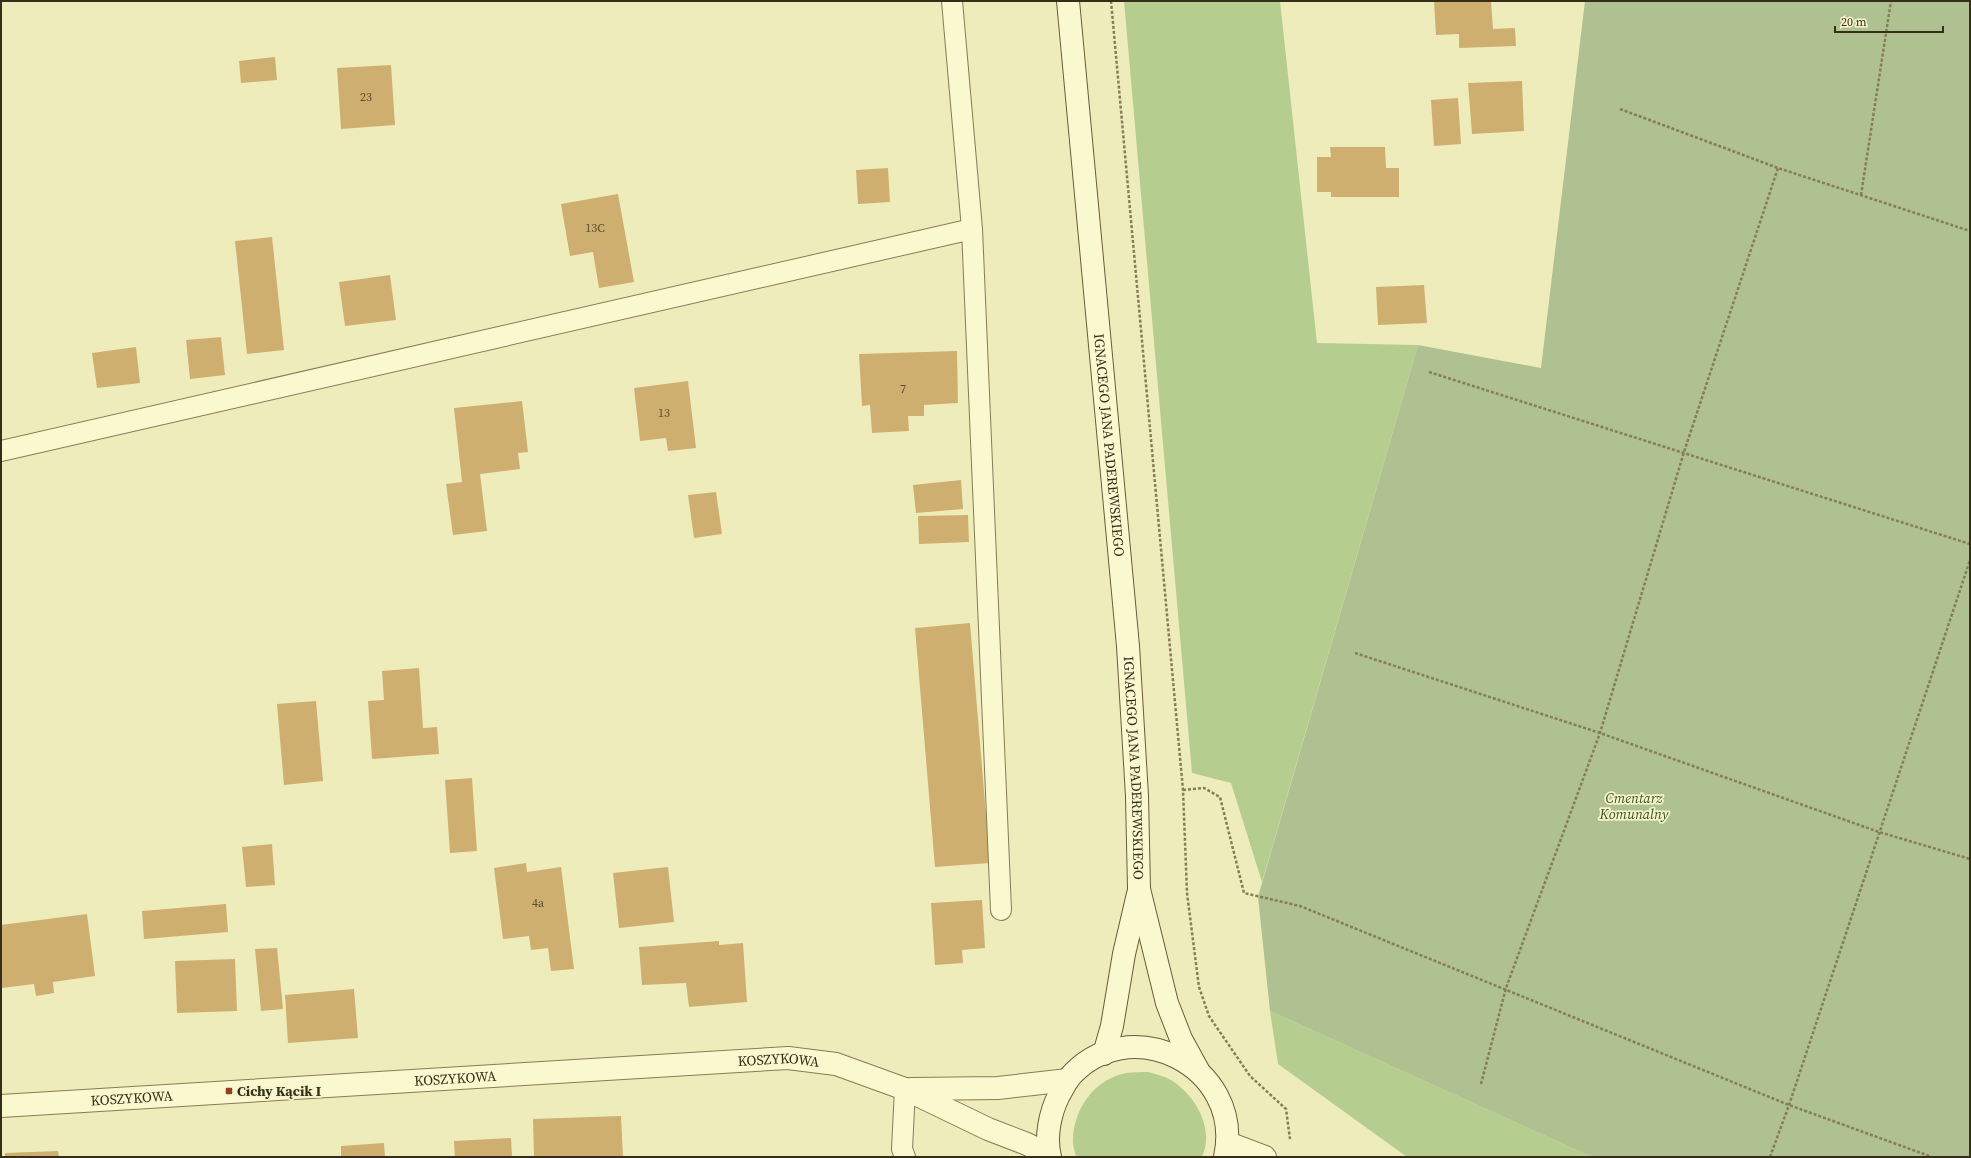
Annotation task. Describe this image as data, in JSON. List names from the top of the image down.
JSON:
{
  "streets": {
    "main road": ["IGNACEGO JANA PADEREWSKIEGO", "KOSZYKOWA"]
  },
  "parks": ["Cmentarz Komunalny"],
  "places": {
    "transit": ["Cichy Kącik I"]
  },
  "house_numbers": [
    "23",
    "13C",
    "7",
    "13",
    "4a"
  ],
  "scale_bar": "20 m"
}
